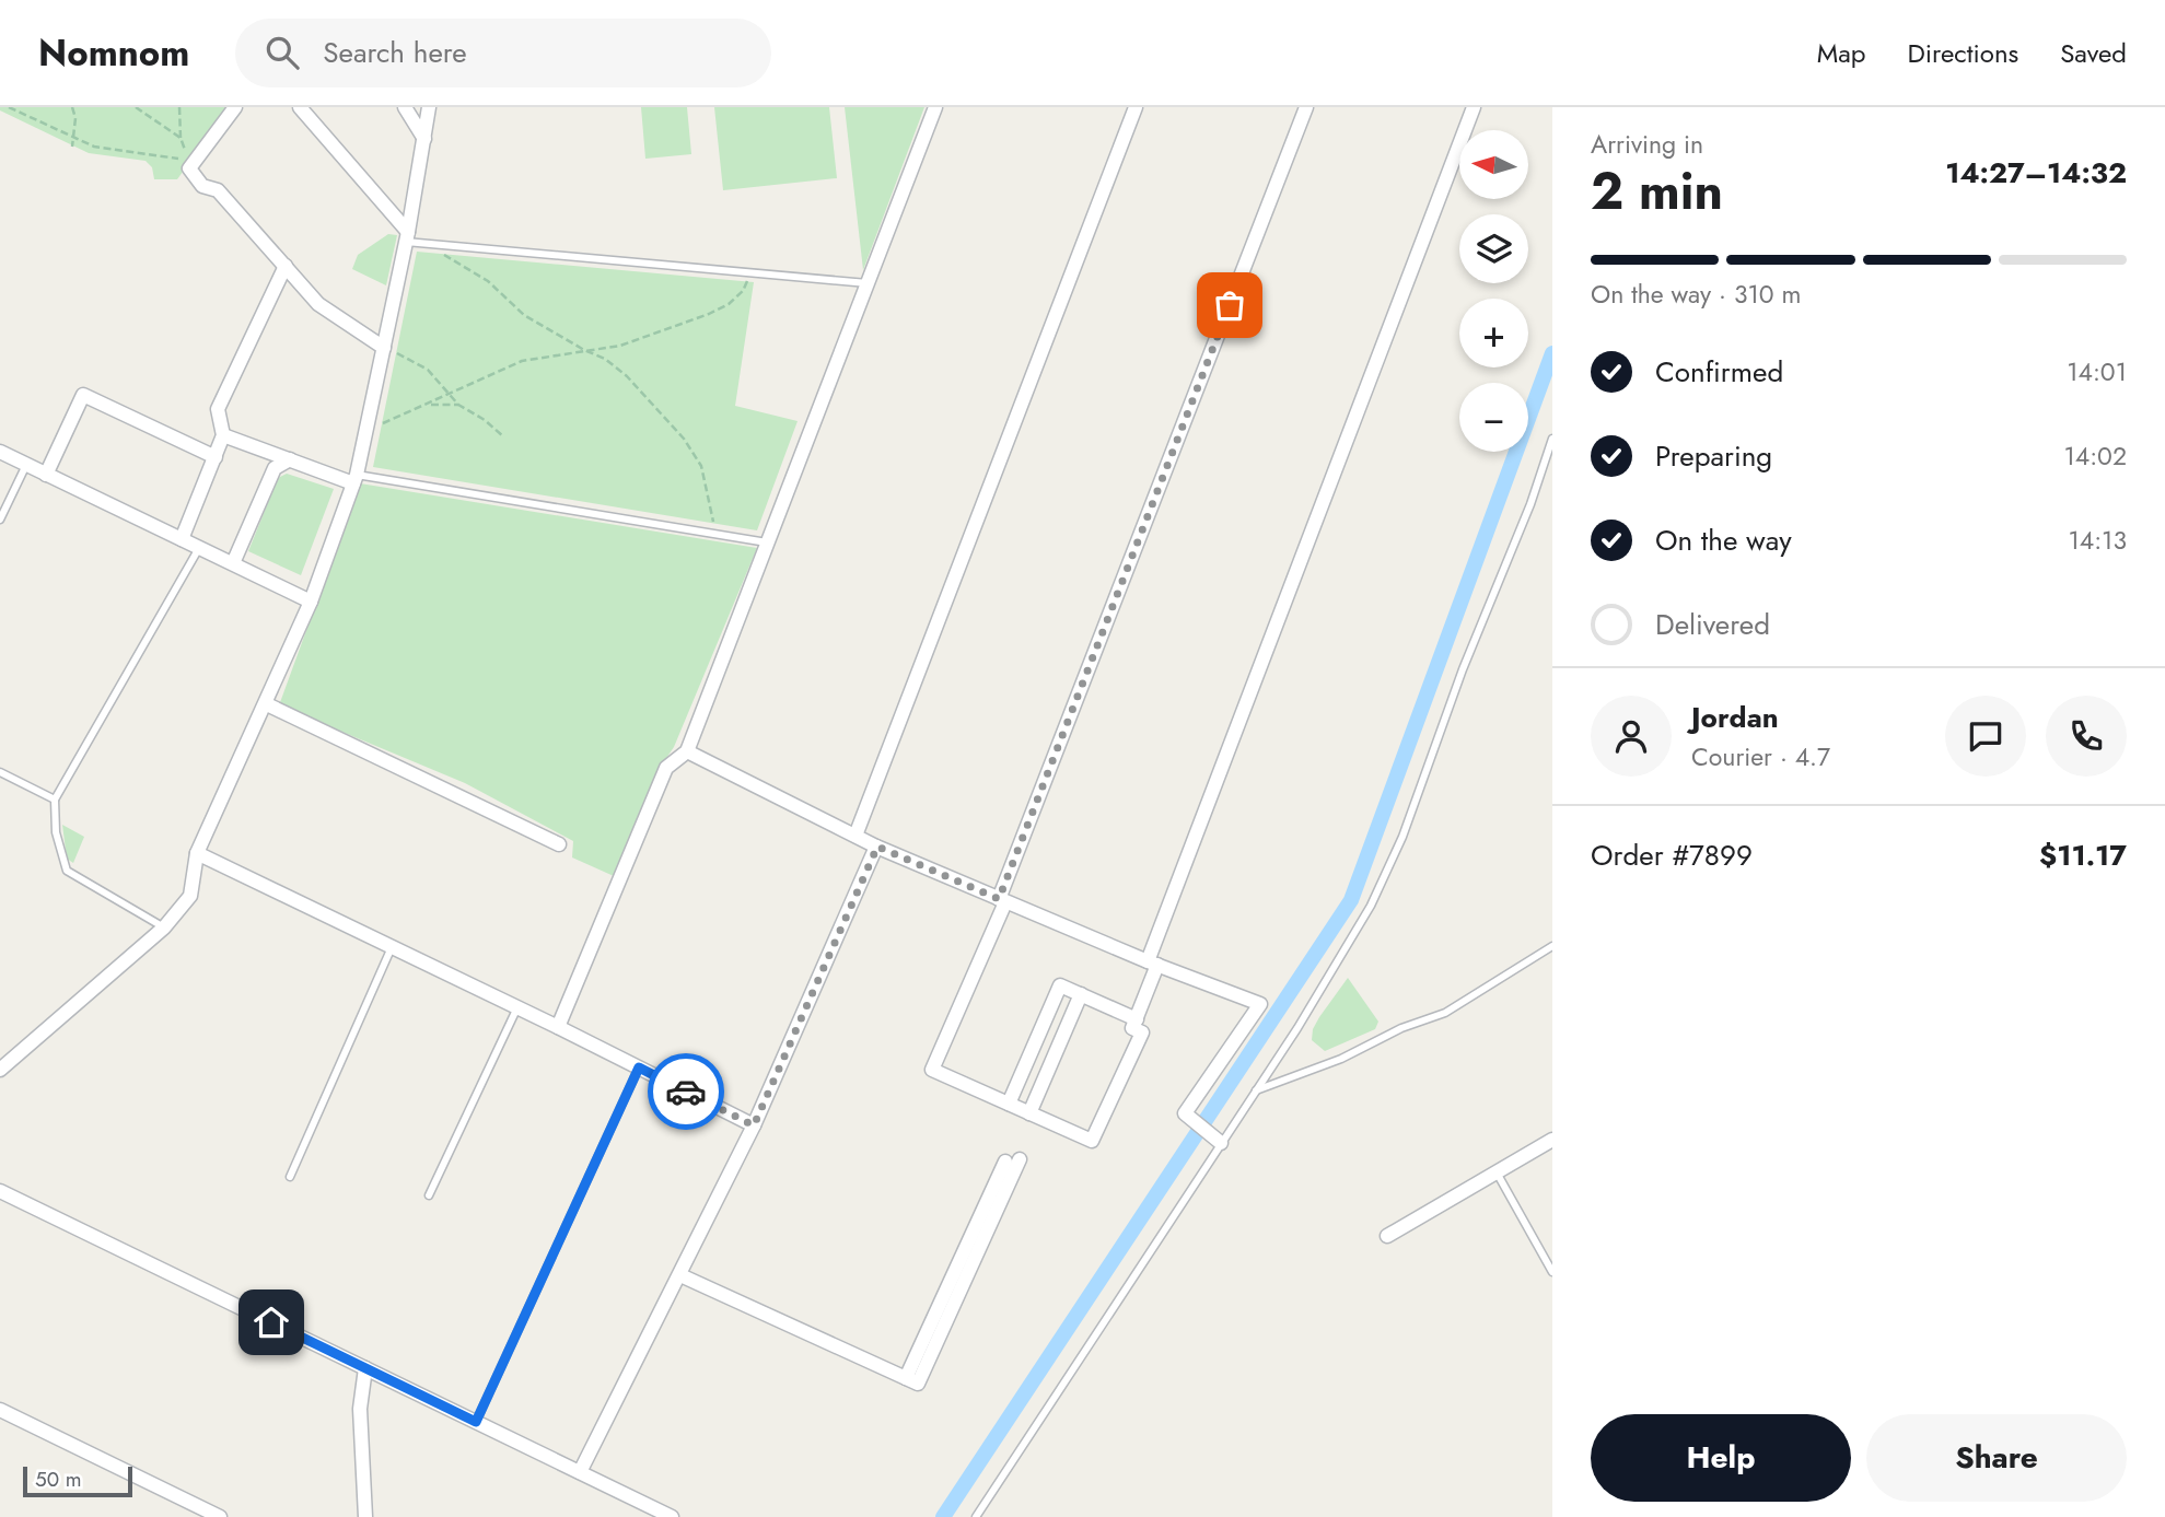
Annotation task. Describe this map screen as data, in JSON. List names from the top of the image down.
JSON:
{
  "scale_bar": "50 m",
  "north": "left",
  "page": {
    "header": "Nomnom",
    "search": "Search here",
    "nav": ["Map", "Directions", "Saved"],
    "heading": ["2 min", "Arriving in", "14:27–14:32"],
    "panel": [
      "Jordan",
      "Courier · 4.7",
      "Order #7899",
      "$11.17"
    ],
    "map_buttons": ["+", "−"],
    "bar": "On the way · 310 m",
    "list": [
      ["Confirmed", "14:01"],
      ["Preparing", "14:02"],
      ["On the way", "14:13"],
      "Delivered"
    ],
    "buttons": ["Help", "Share"],
    "scale": "50 m"
  }
}
